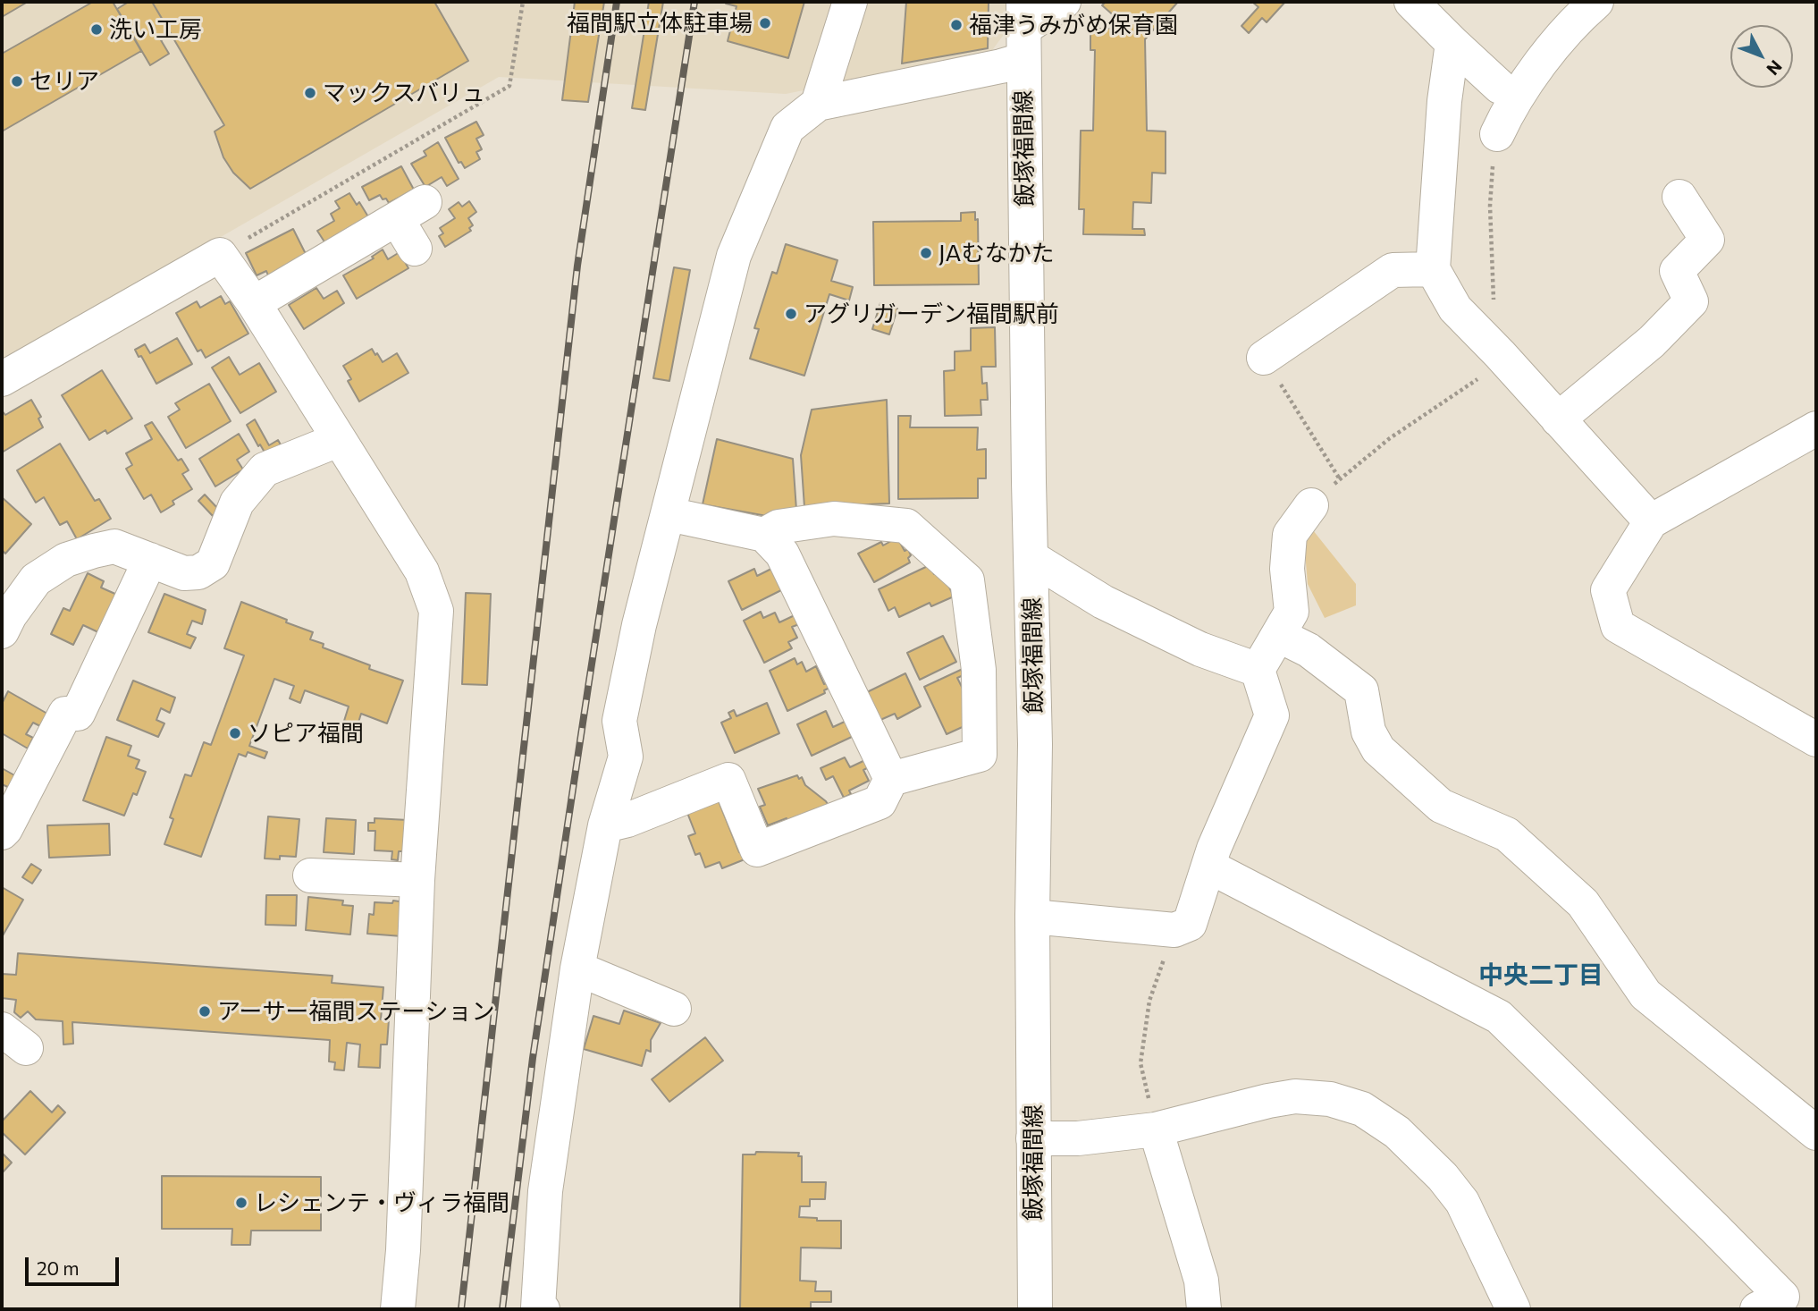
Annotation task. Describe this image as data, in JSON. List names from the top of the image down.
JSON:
{
  "streets": {
    "street": ["飯塚福間線"]
  },
  "districts": ["中央二丁目"],
  "places": [
    "福間駅立体駐車場",
    "福津うみがめ保育園",
    "洗い工房",
    "セリア",
    "マックスバリュ",
    "JAむなかた",
    "アグリガーデン福間駅前",
    "ソピア福間",
    "アーサー福間ステーション",
    "レシェンテ・ヴィラ福間"
  ],
  "scale_bar": "20 m",
  "north": "bottom right"
}
